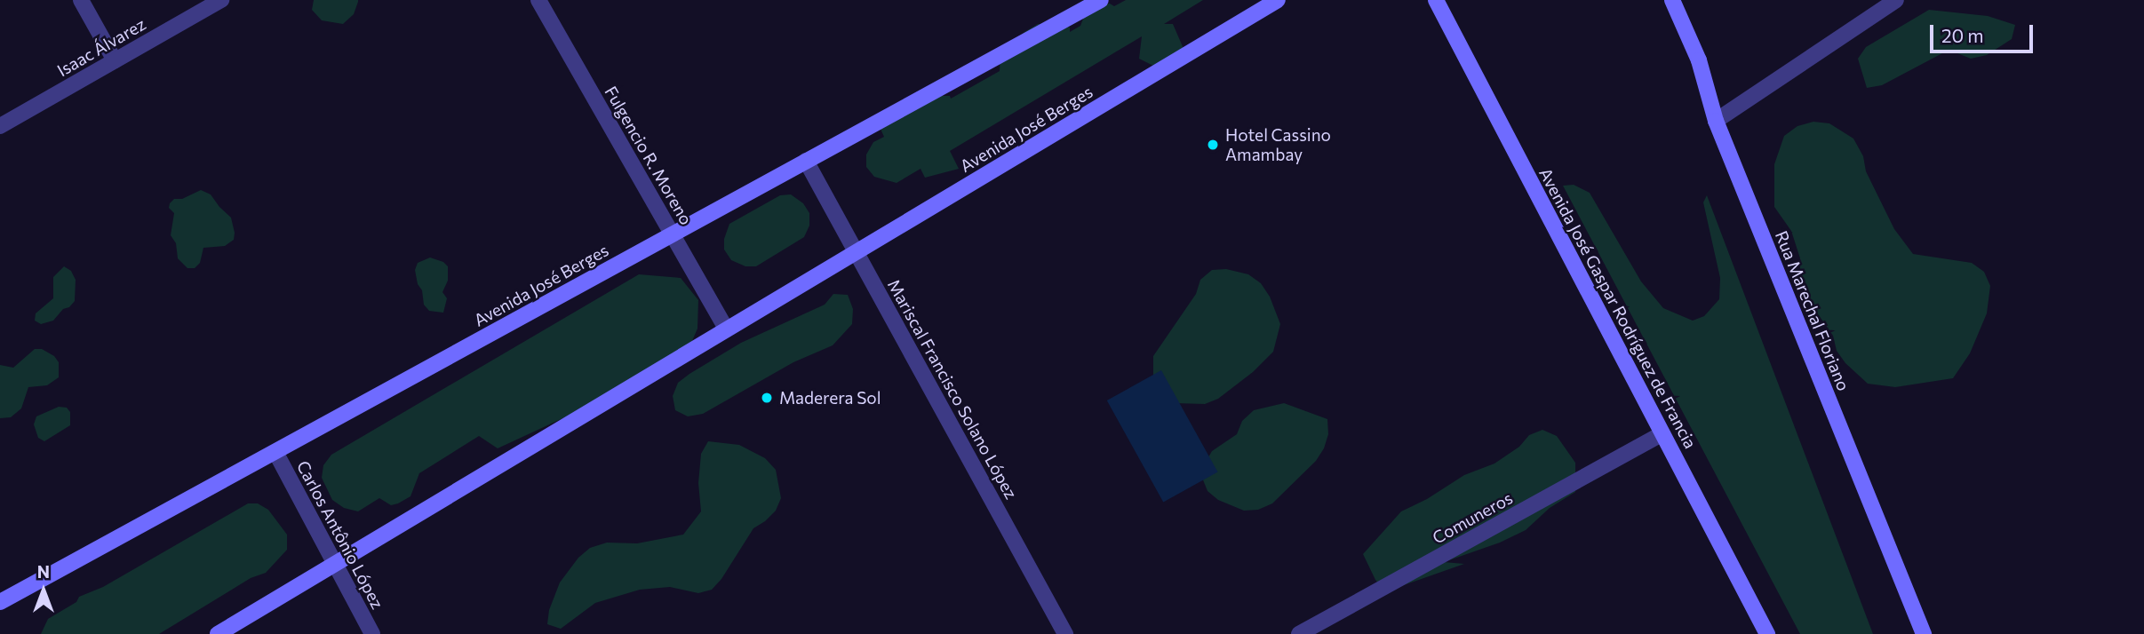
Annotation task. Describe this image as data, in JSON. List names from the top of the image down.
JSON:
{
  "streets": {
    "main road": ["Avenida José Berges", "Avenida José Gaspar Rodríguez de Francia", "Rua Marechal Floriano"],
    "street": [
      "Isaac Álvarez",
      "Fulgencio R. Moreno",
      "Mariscal Francisco Solano López",
      "Comuneros",
      "Carlos Antônio López"
    ]
  },
  "crossings": [
    ["Avenida José Berges", "Fulgencio R. Moreno"],
    ["Avenida José Berges", "Mariscal Francisco Solano López"],
    ["Avenida José Berges", "Carlos Antônio López"],
    ["Avenida José Gaspar Rodríguez de Francia", "Comuneros"]
  ],
  "places": ["Hotel Cassino Amambay", "Maderera Sol"],
  "scale_bar": "20 m",
  "north": "top"
}
